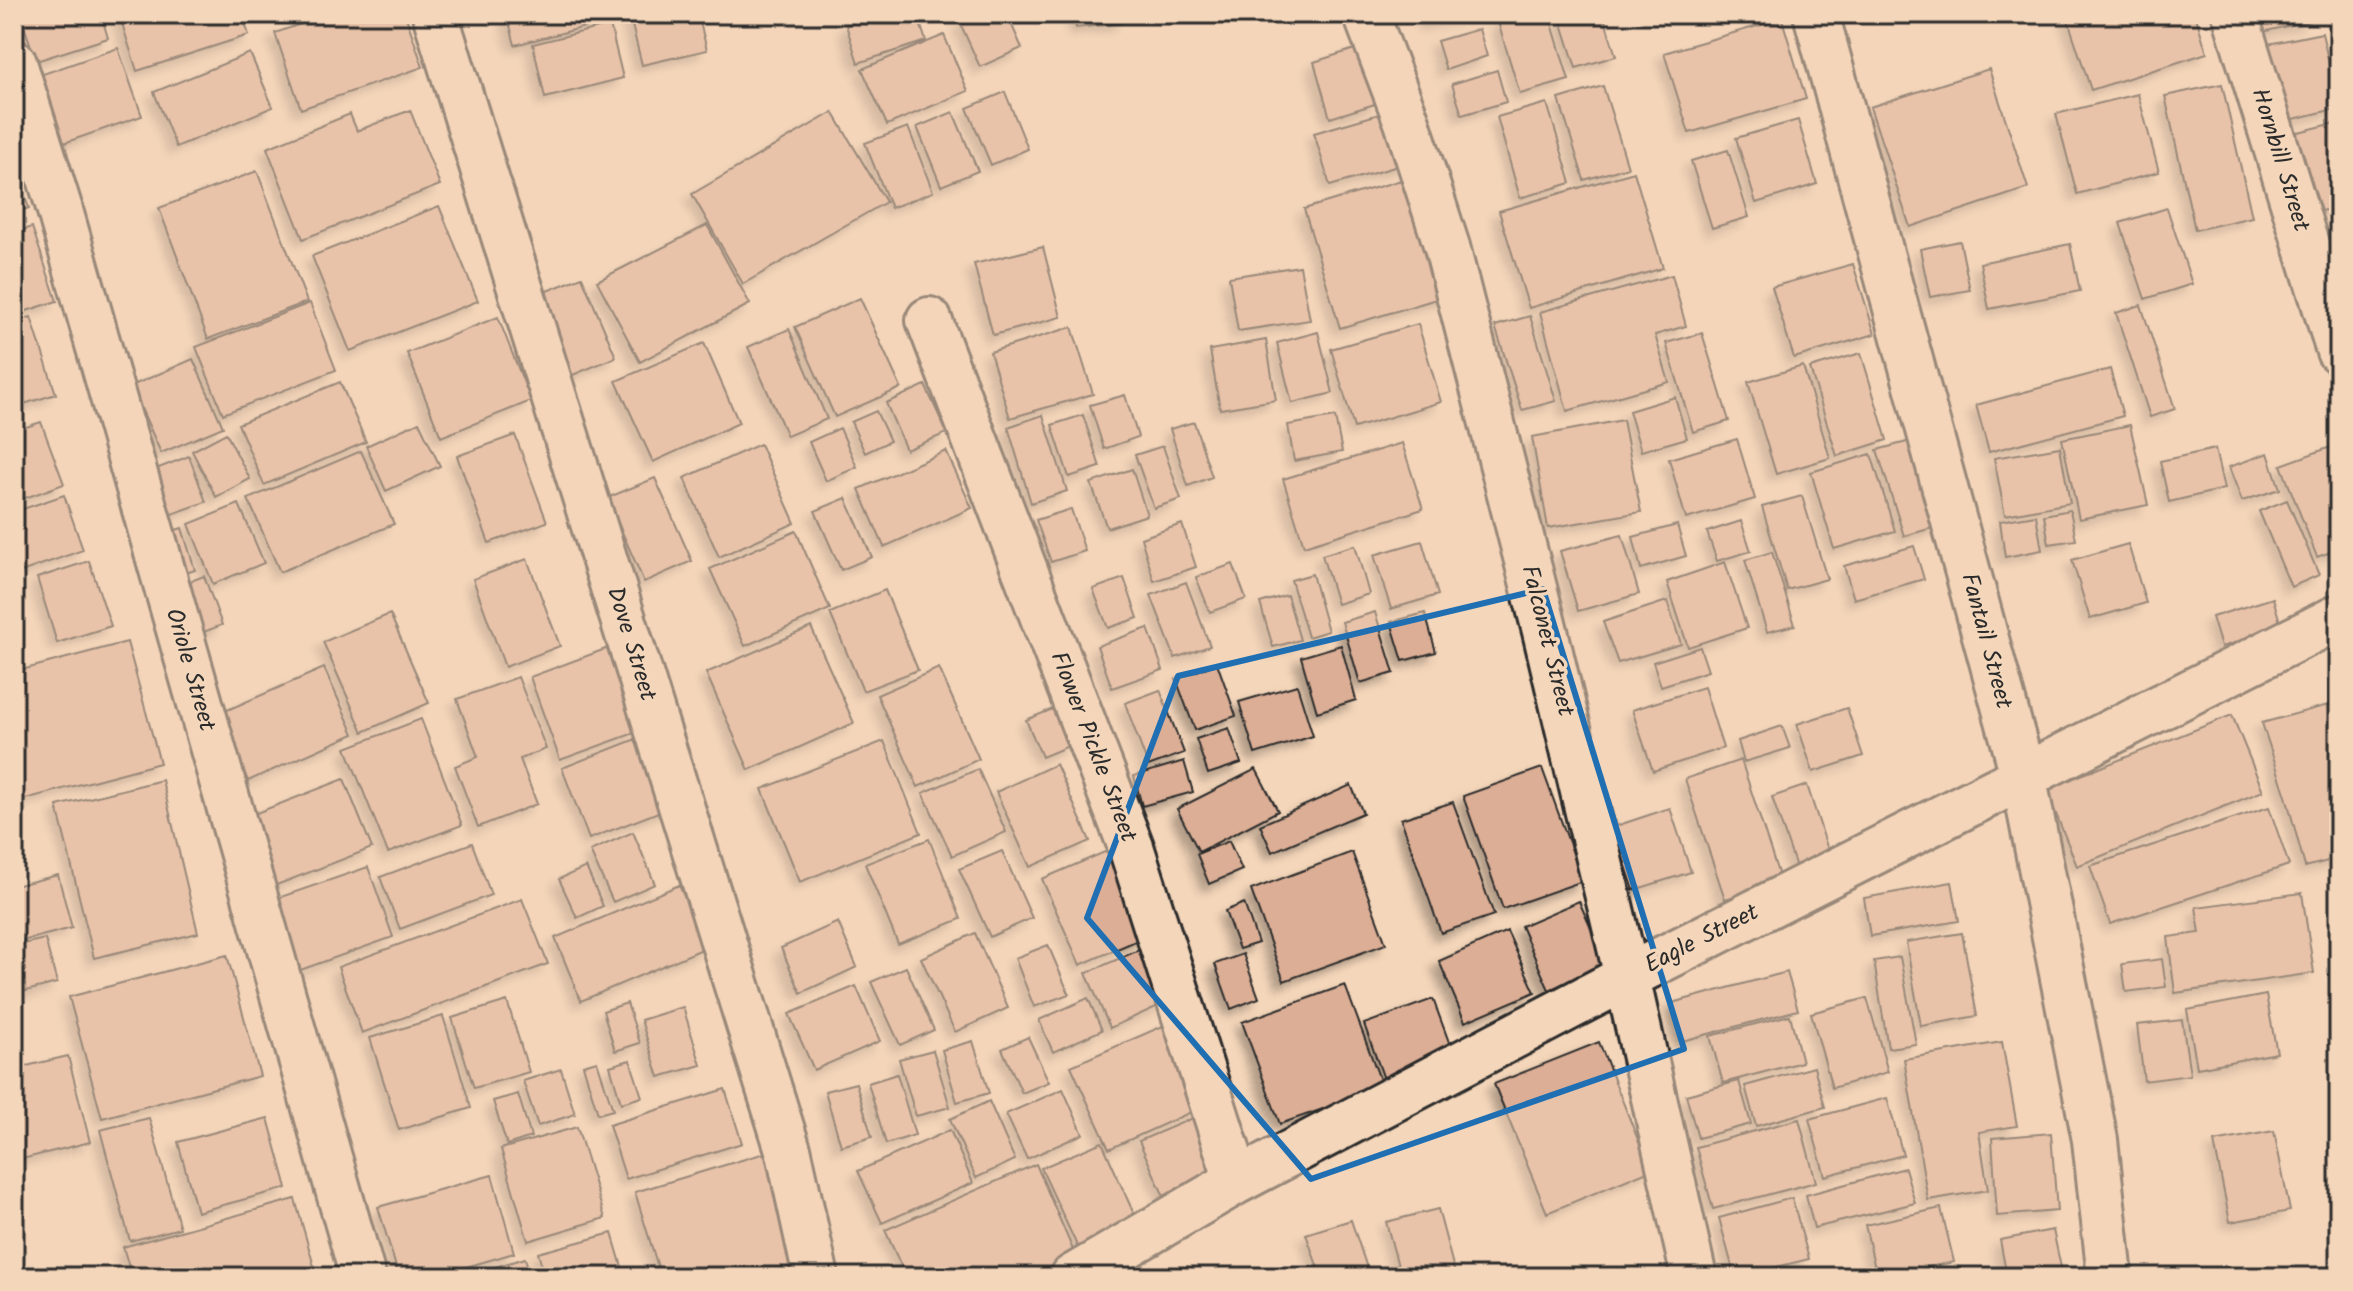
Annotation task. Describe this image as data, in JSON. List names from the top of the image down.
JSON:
{
  "streets": {
    "street": [
      "Hornbill Street",
      "Falconet Street",
      "Fantail Street",
      "Dove Street",
      "Oriole Street",
      "Flower Pickle Street",
      "Eagle Street"
    ]
  },
  "crossings": [
    ["Falconet Street", "Eagle Street"],
    ["Fantail Street", "Eagle Street"],
    ["Flower Pickle Street", "Eagle Street"]
  ]
}
